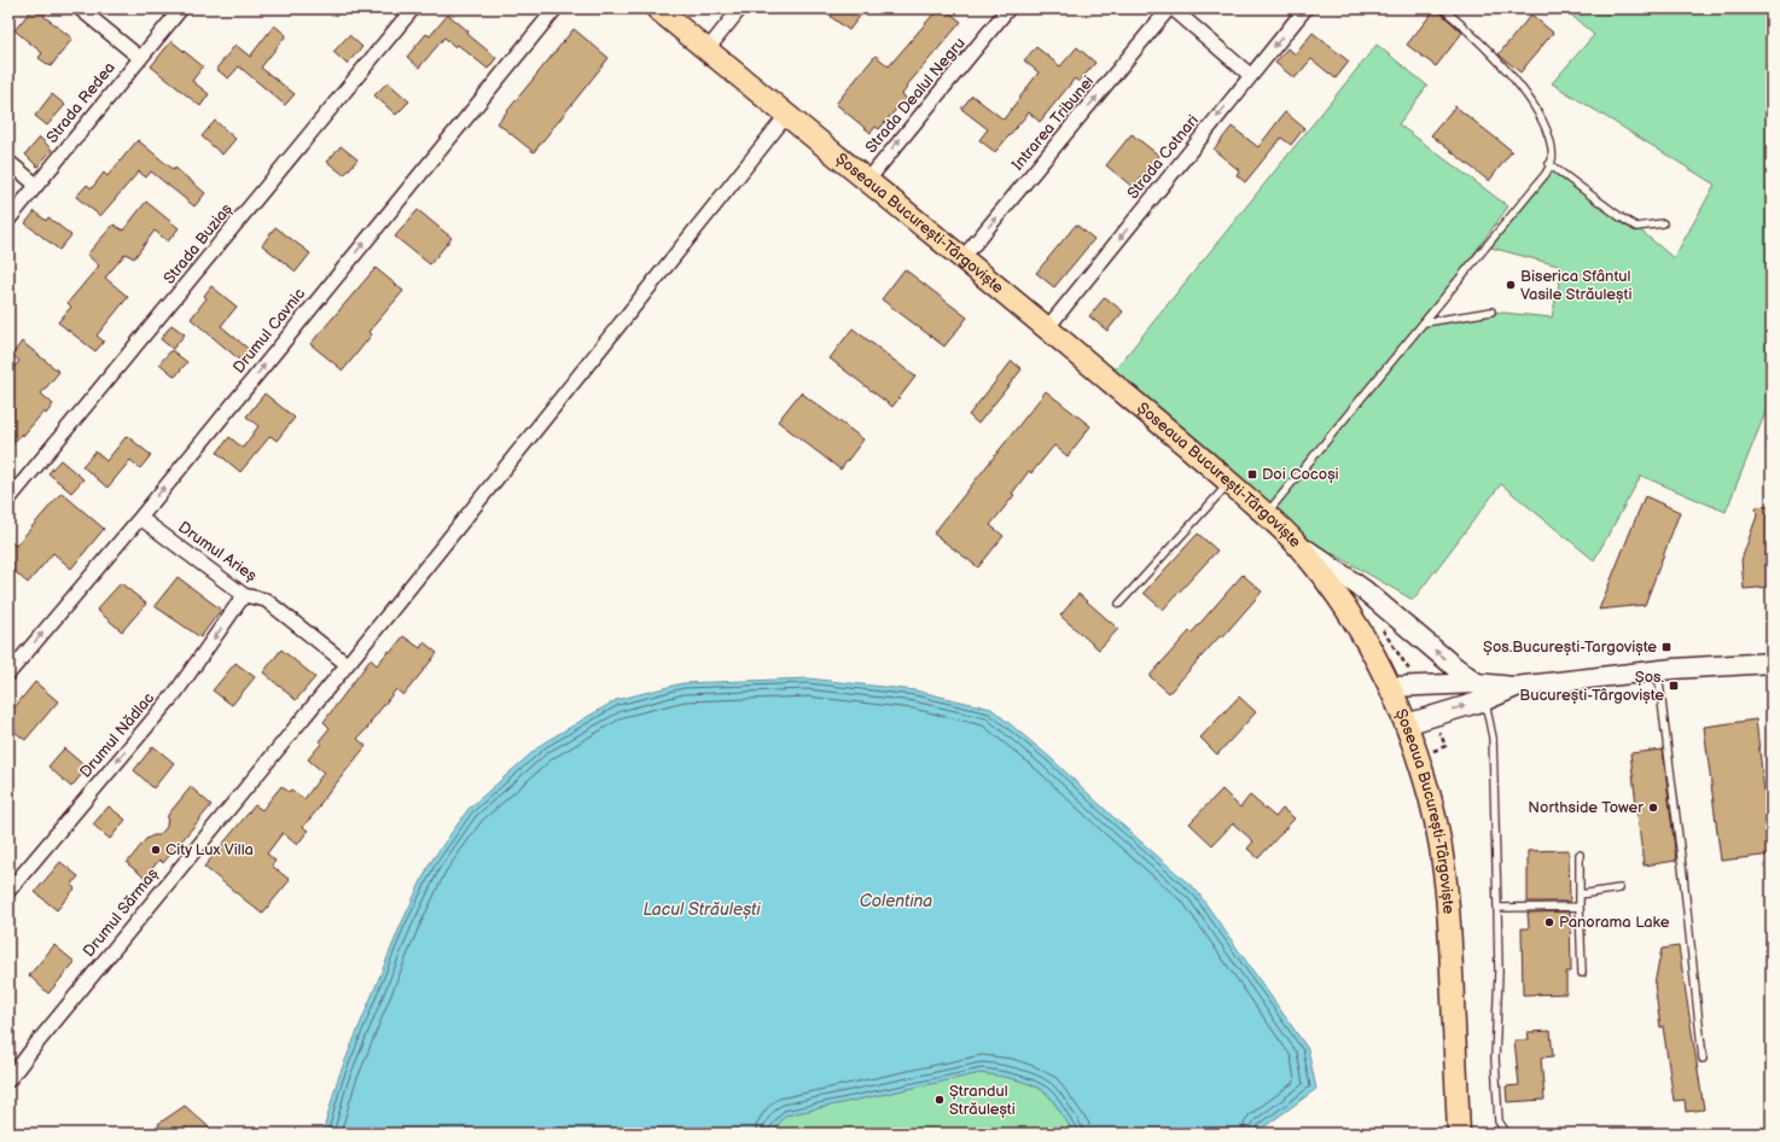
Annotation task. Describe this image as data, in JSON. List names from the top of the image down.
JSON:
{
  "streets": {
    "main road": ["Șoseaua București-Târgoviște"],
    "street": [
      "Strada Dealul Negru",
      "Strada Redea",
      "Intrarea Tribunei",
      "Strada Cotnari",
      "Strada Buziaș",
      "Drumul Cavnic",
      "Drumul Arieș",
      "Drumul Nădlac",
      "Drumul Sărmaș"
    ]
  },
  "crossings": [
    ["Strada Dealul Negru", "Șoseaua București-Târgoviște"],
    ["Intrarea Tribunei", "Șoseaua București-Târgoviște"],
    ["Strada Cotnari", "Șoseaua București-Târgoviște"],
    ["Șoseaua București-Târgoviște", "Drumul Sărmaș"],
    ["Drumul Cavnic", "Drumul Arieș"],
    ["Drumul Arieș", "Drumul Nădlac"],
    ["Drumul Arieș", "Drumul Sărmaș"]
  ],
  "one_way": [
    "Strada Dealul Negru",
    "Intrarea Tribunei",
    "Strada Cotnari",
    "Drumul Cavnic",
    "Drumul Nădlac"
  ],
  "water": ["Colentina", "Lacul Străulești"],
  "places": {
    "other": [
      "Biserica Sfântul Vasile Străulești",
      "Northside Tower",
      "City Lux Villa",
      "Panorama Lake",
      "Ștrandul Străulești"
    ],
    "transit": ["Doi Cocoși", "Șos.București-Targoviște", "Șos. București-Târgoviște"]
  }
}
